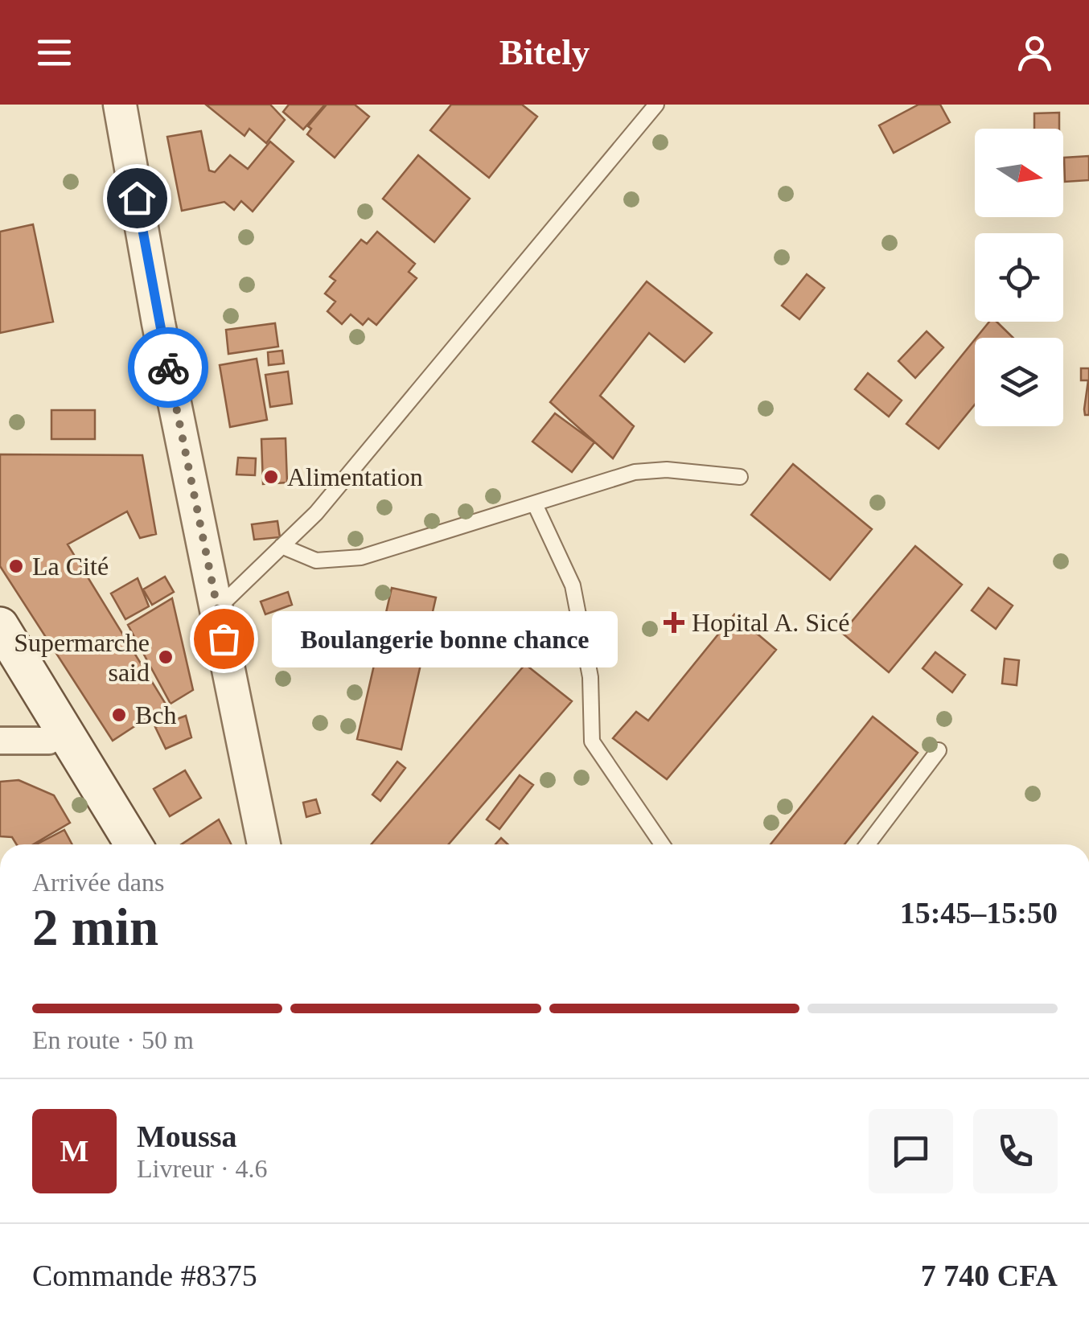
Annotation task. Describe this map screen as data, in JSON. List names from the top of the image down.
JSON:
{
  "places": {
    "other": [
      "Alimentation",
      "La Cité",
      "Boulangerie bonne chance",
      "Supermarche said",
      "Bch"
    ],
    "health": ["Hopital A. Sicé"]
  },
  "north": "right",
  "page": {
    "header": "Bitely",
    "bubble": "Boulangerie bonne chance",
    "heading": ["2 min", "Arrivée dans", "15:45–15:50"],
    "panel": [
      "Moussa",
      "Livreur · 4.6",
      "Commande #8375",
      "7 740 CFA"
    ],
    "bar": "En route · 50 m",
    "round": "M"
  }
}
